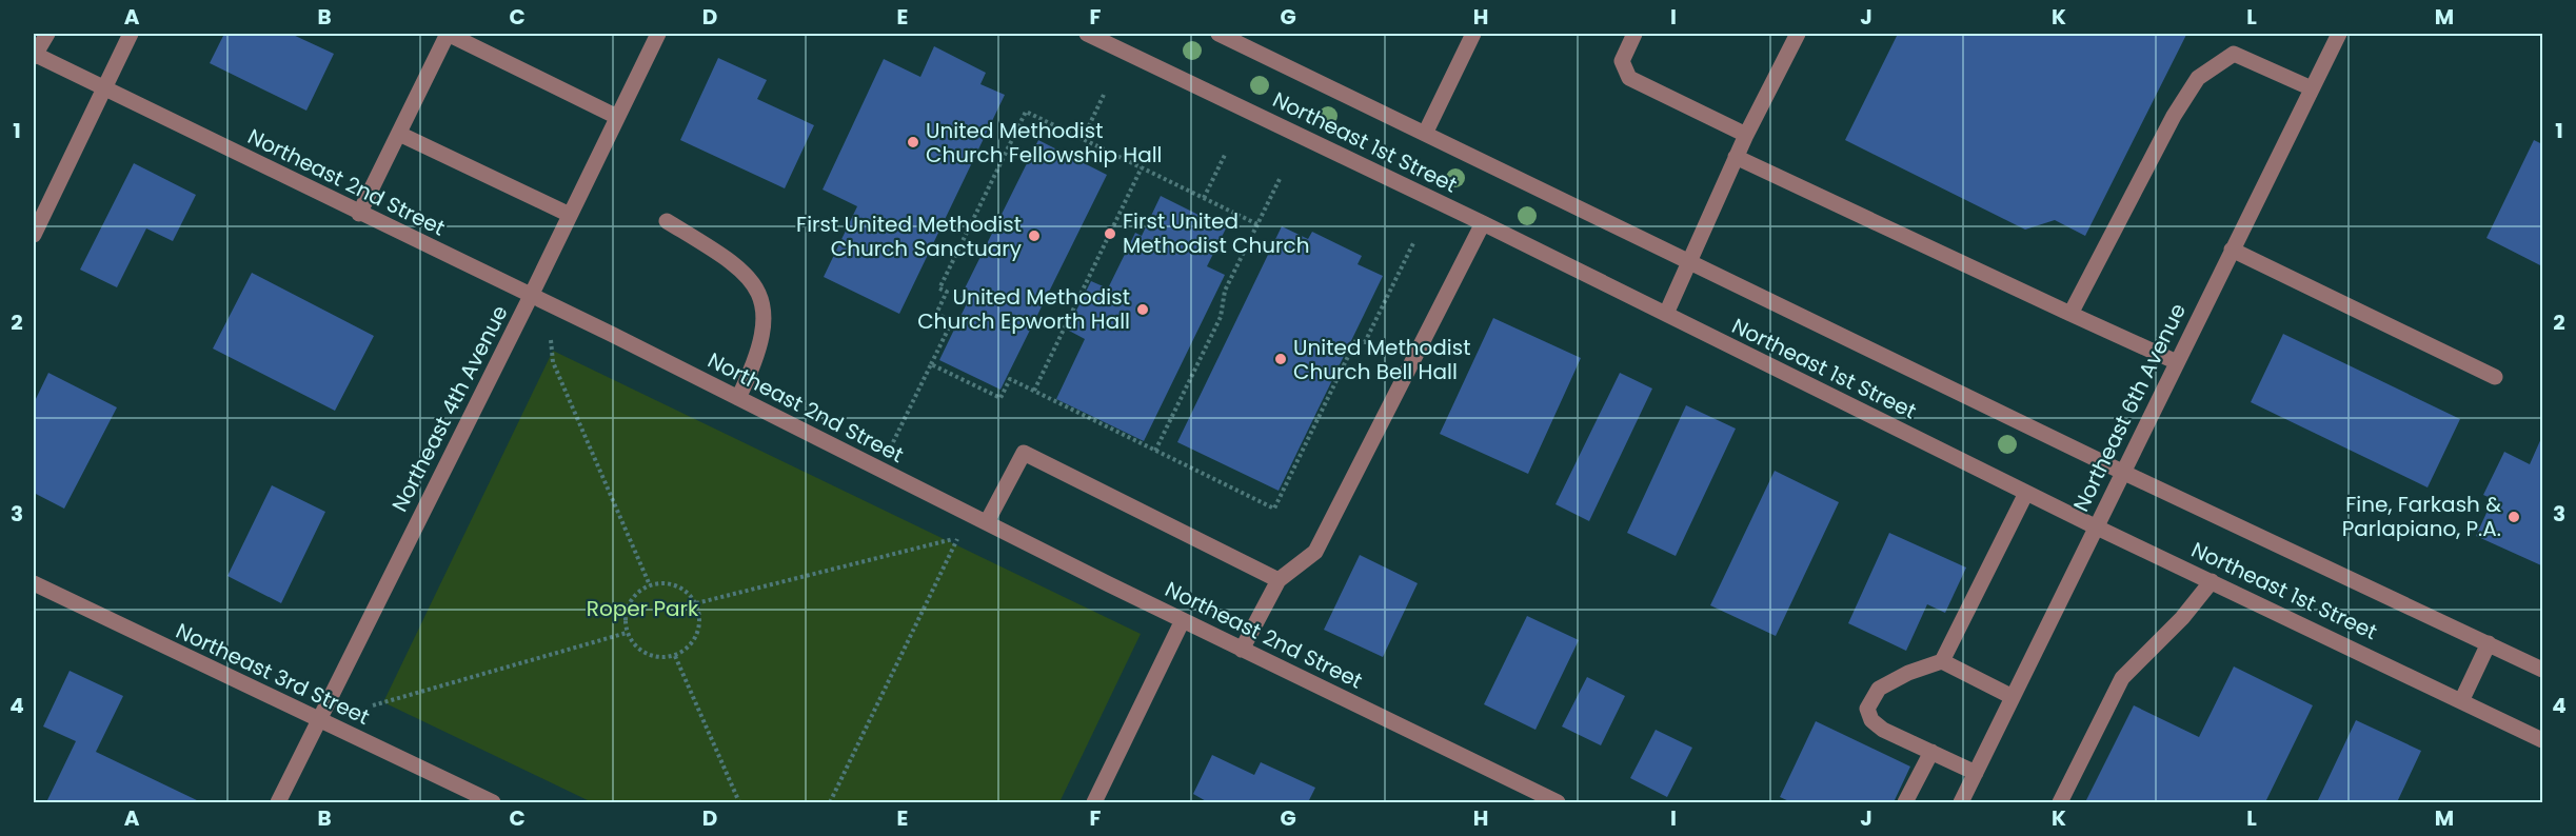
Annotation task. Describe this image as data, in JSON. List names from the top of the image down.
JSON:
{
  "streets": {
    "street": [
      "Northeast 1st Street",
      "Northeast 2nd Street",
      "Northeast 6th Avenue",
      "Northeast 4th Avenue",
      "Northeast 3rd Street"
    ]
  },
  "crossings": [
    ["Northeast 1st Street", "Northeast 6th Avenue"],
    ["Northeast 2nd Street", "Northeast 4th Avenue"],
    ["Northeast 4th Avenue", "Northeast 3rd Street"]
  ],
  "parks": ["Roper Park"],
  "places": [
    "United Methodist Church Fellowship Hall",
    "First United Methodist Church",
    "First United Methodist Church Sanctuary",
    "United Methodist Church Epworth Hall",
    "United Methodist Church Bell Hall",
    "Fine, Farkash & Parlapiano, P.A."
  ],
  "grid": {
    "columns": [
      "A",
      "B",
      "C",
      "D",
      "E",
      "F",
      "G",
      "H",
      "I",
      "J",
      "K",
      "L",
      "M"
    ],
    "rows": [
      "1",
      "2",
      "3",
      "4"
    ]
  }
}
